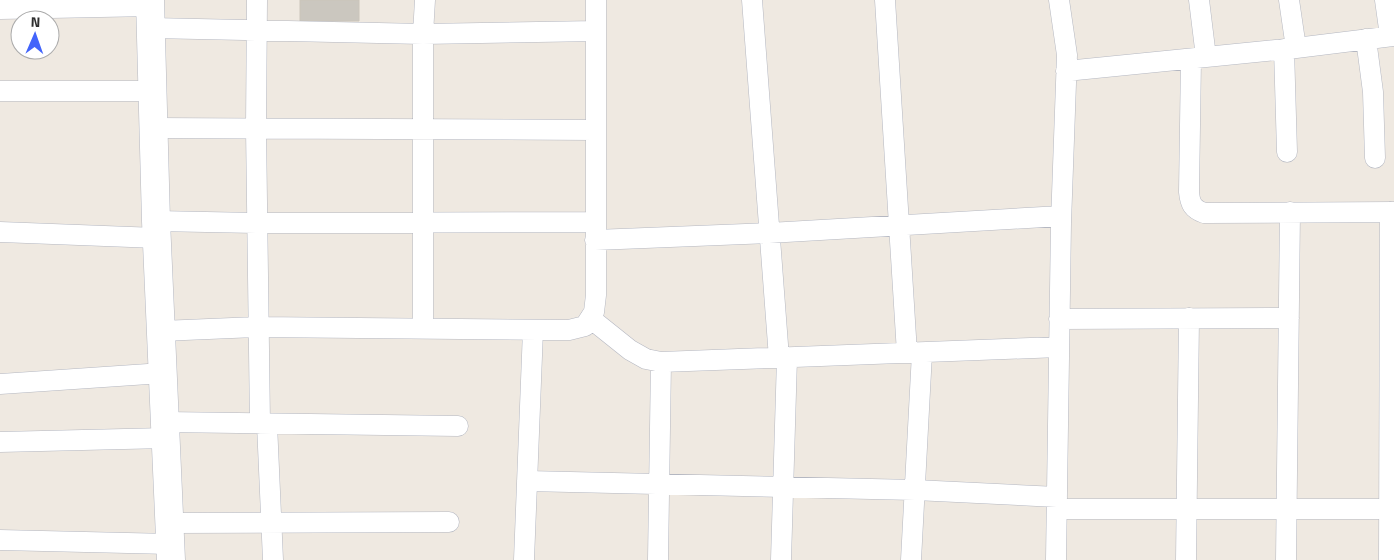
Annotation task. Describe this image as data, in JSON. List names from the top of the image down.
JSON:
{
  "north": "top"
}
